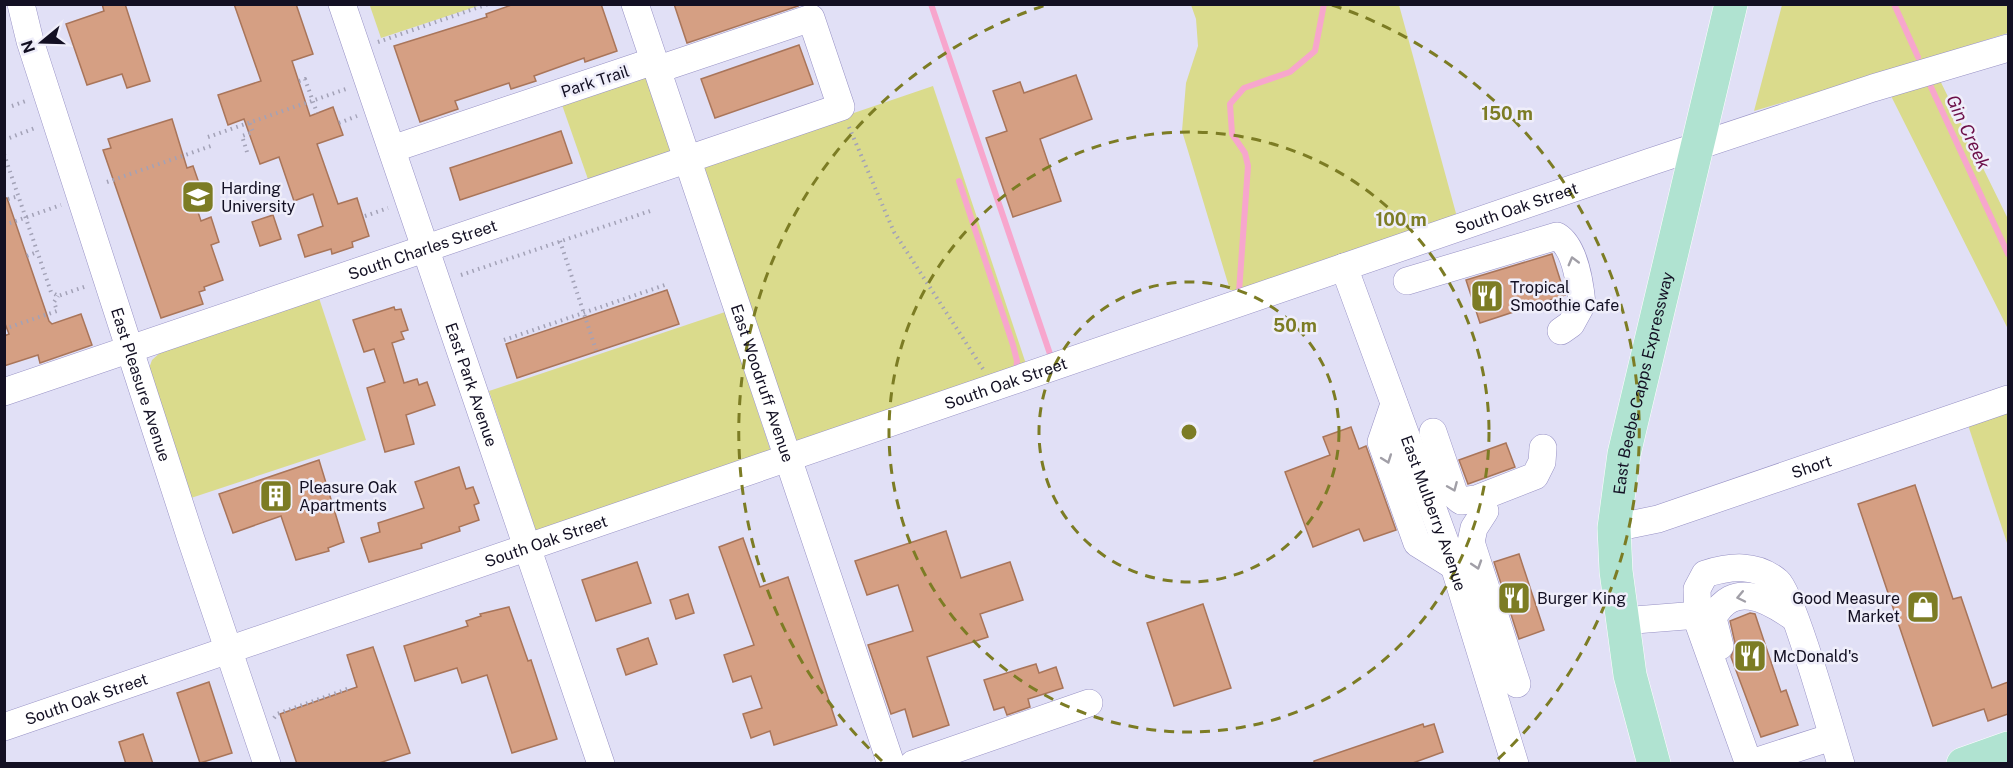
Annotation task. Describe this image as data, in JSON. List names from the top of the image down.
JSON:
{
  "streets": {
    "main road": ["East Beebe Capps Expressway"],
    "street": [
      "Park Trail",
      "South Oak Street",
      "South Charles Street",
      "East Park Avenue",
      "East Woodruff Avenue",
      "East Pleasure Avenue",
      "Short",
      "East Mulberry Avenue"
    ]
  },
  "crossings": [
    ["Park Trail", "South Charles Street"],
    ["Park Trail", "East Park Avenue"],
    ["Park Trail", "East Woodruff Avenue"],
    ["South Oak Street", "East Beebe Capps Expressway"],
    ["South Oak Street", "East Park Avenue"],
    ["South Oak Street", "East Woodruff Avenue"],
    ["South Oak Street", "East Pleasure Avenue"],
    ["South Oak Street", "East Mulberry Avenue"],
    ["South Charles Street", "East Park Avenue"],
    ["South Charles Street", "East Woodruff Avenue"],
    ["South Charles Street", "East Pleasure Avenue"],
    ["East Beebe Capps Expressway", "Short"]
  ],
  "water": ["Gin Creek"],
  "places": {
    "school or university": ["Harding University"],
    "restaurant": ["Tropical Smoothie Cafe", "Burger King", "McDonald's"],
    "building": ["Pleasure Oak Apartments"],
    "shop": ["Good Measure Market"]
  },
  "north": "left",
  "rings": ["150 m", "100 m", "50 m"]
}
